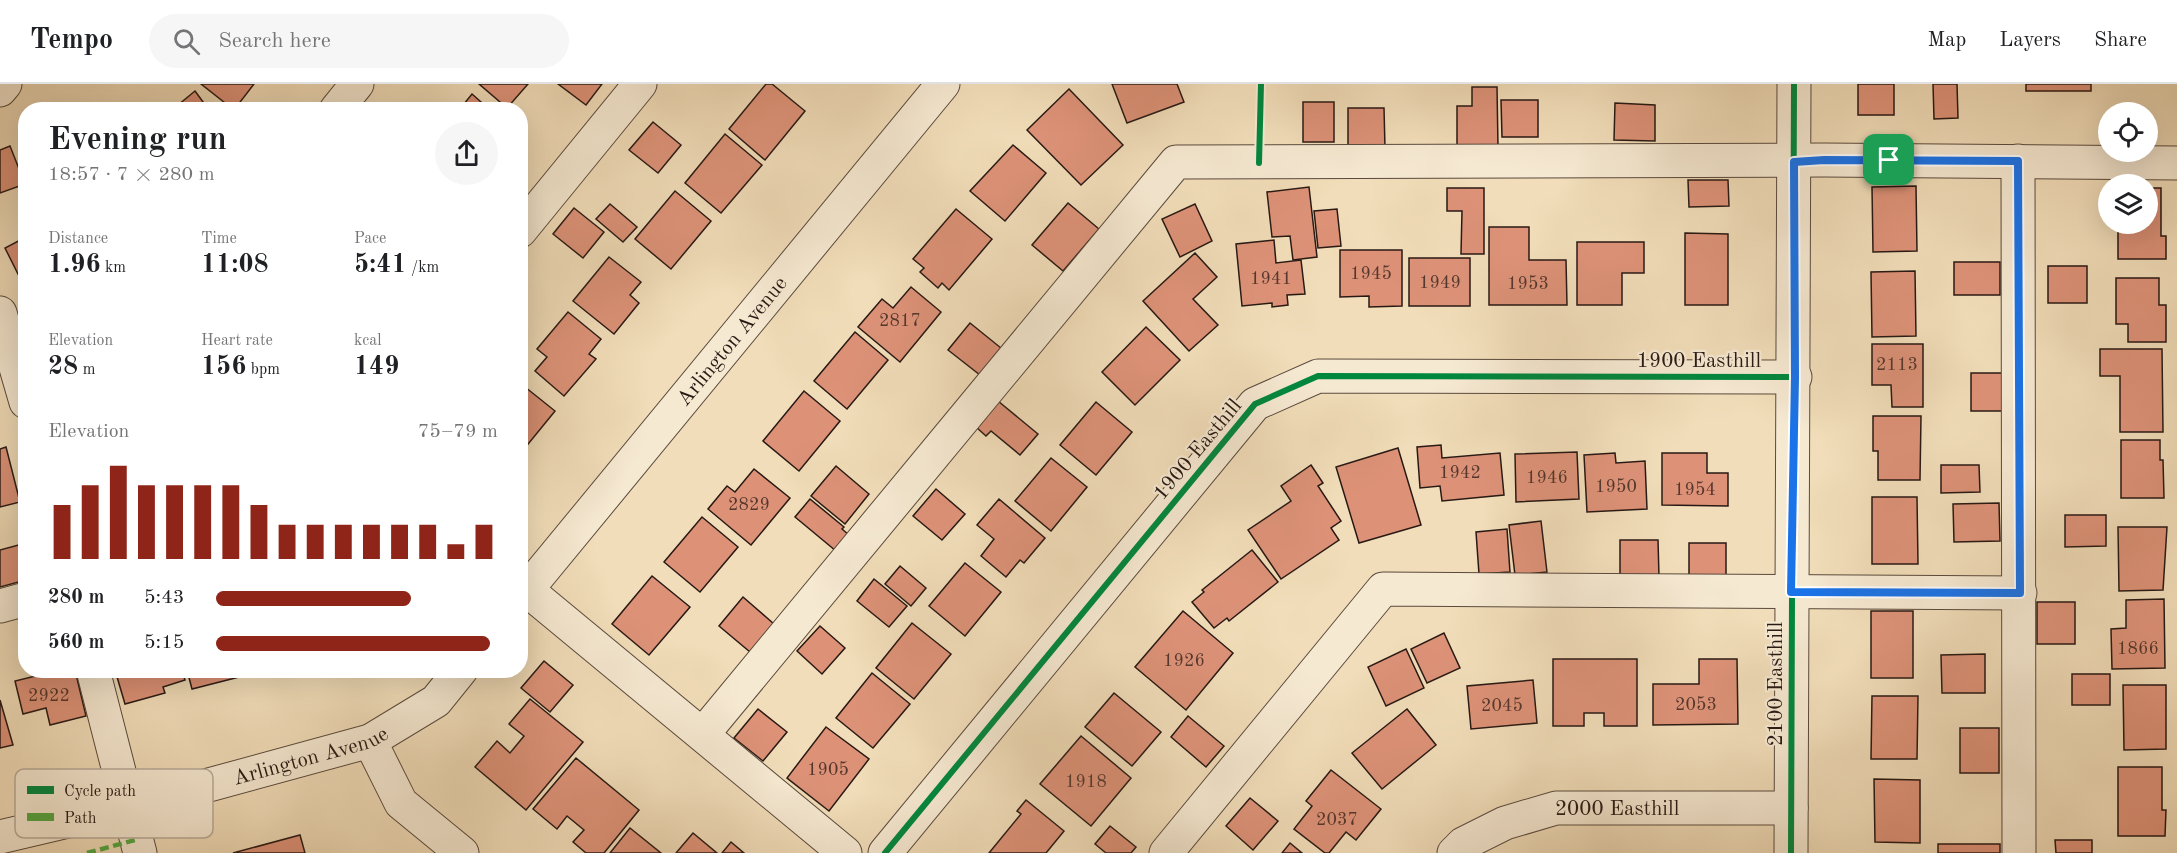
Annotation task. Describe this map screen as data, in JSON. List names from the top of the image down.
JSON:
{
  "streets": {
    "street": [
      "Arlington Avenue",
      "1900 Easthill",
      "2100 Easthill",
      "2000 Easthill"
    ]
  },
  "crossings": [
    ["1900 Easthill", "2100 Easthill"],
    ["2100 Easthill", "2000 Easthill"]
  ],
  "house_numbers": [
    "1945",
    "1941",
    "1949",
    "1953",
    "2817",
    "2113",
    "1942",
    "1946",
    "1950",
    "1954",
    "2829",
    "1866",
    "1926",
    "2922",
    "2053",
    "2045",
    "1905",
    "1918",
    "2037"
  ],
  "legend": ["Cycle path", "Path"],
  "page": {
    "header": "Tempo",
    "search": "Search here",
    "nav": ["Map", "Layers", "Share"],
    "heading": ["Evening run", "18:57 · 7 × 280 m"],
    "stats": [
      ["Distance", "1.96 km"],
      ["Time", "11:08"],
      ["Pace", "5:41 /km"],
      ["Elevation", "28 m"],
      ["Heart rate", "156 bpm"],
      ["kcal", "149"]
    ],
    "chart": ["Elevation", "75–79 m"],
    "list": [
      {
        "name": "280 m",
        "note": "5:43"
      },
      {
        "name": "560 m",
        "note": "5:15"
      }
    ]
  }
}
